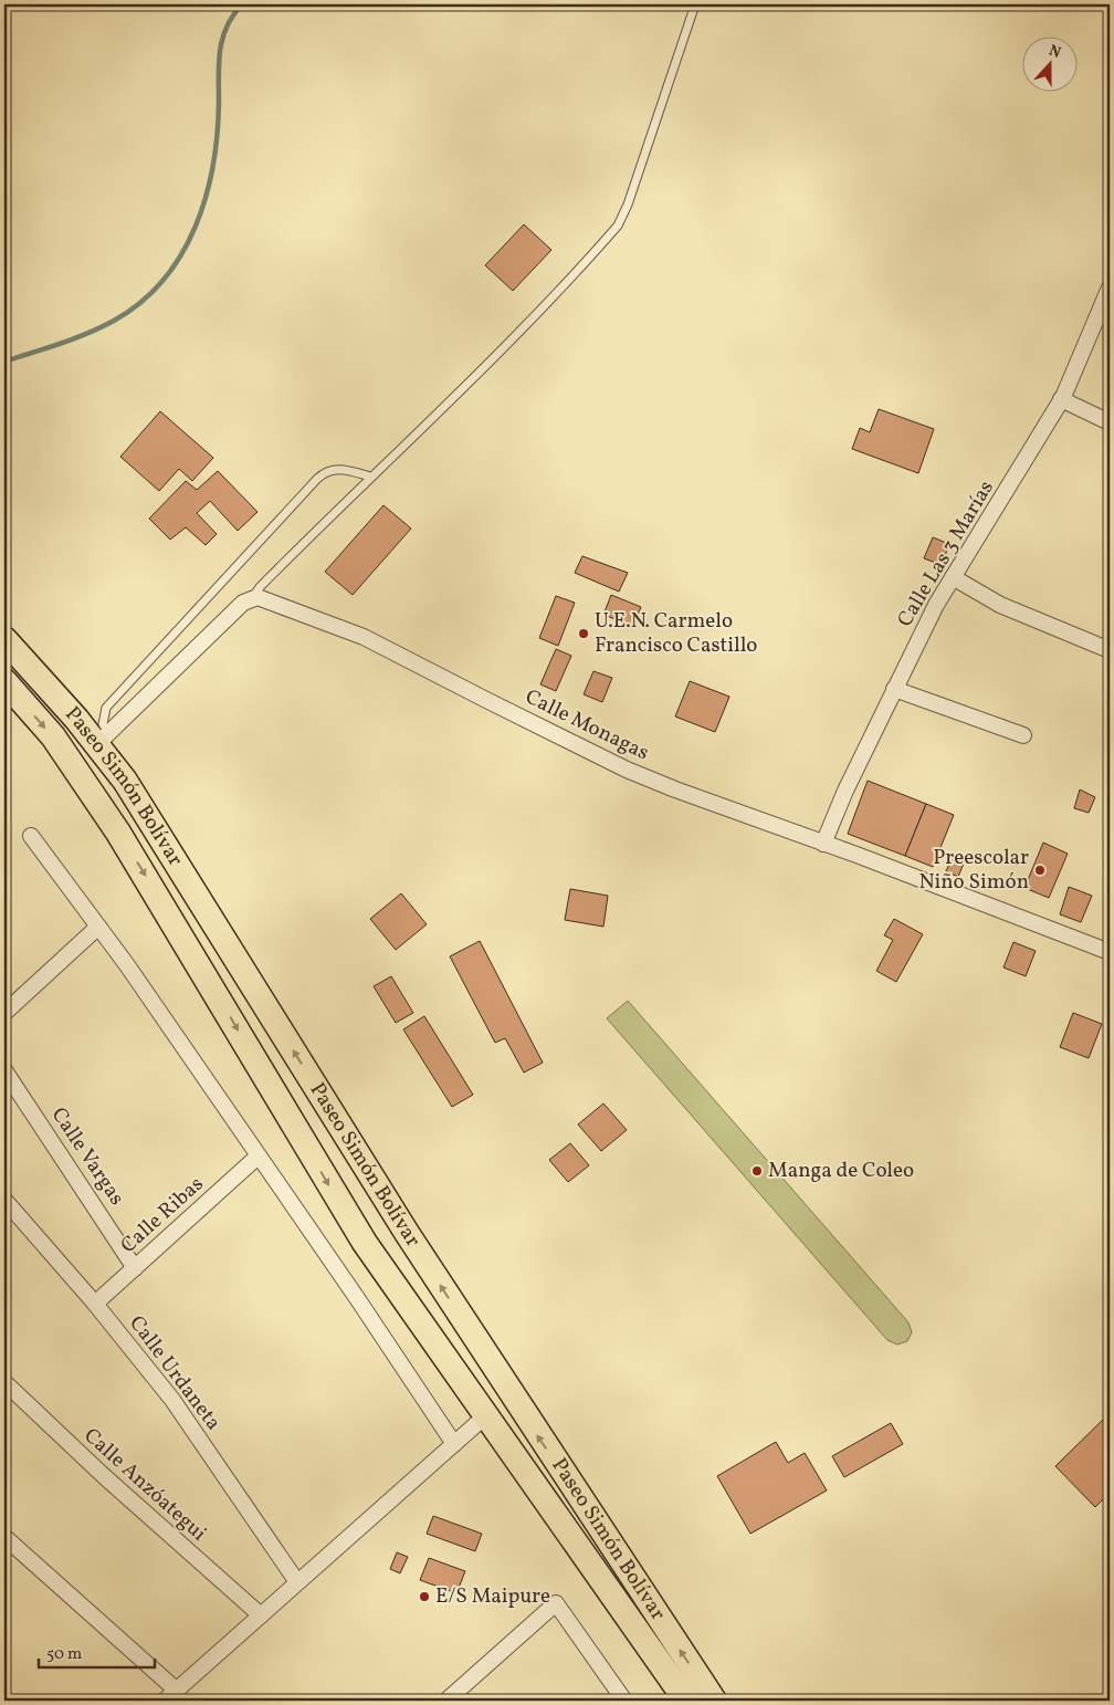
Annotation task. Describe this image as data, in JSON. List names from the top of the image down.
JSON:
{
  "streets": {
    "main road": ["Paseo Simón Bolívar"],
    "street": [
      "Calle Las 3 Marías",
      "Calle Monagas",
      "Calle Vargas",
      "Calle Ribas",
      "Calle Urdaneta",
      "Calle Anzóategui"
    ]
  },
  "crossings": [
    ["Calle Las 3 Marías", "Calle Monagas"],
    ["Calle Vargas", "Calle Ribas"],
    ["Calle Ribas", "Calle Urdaneta"]
  ],
  "places": [
    "U.E.N. Carmelo Francisco Castillo",
    "Preescolar Niño Simón",
    "Manga de Coleo",
    "E/S Maipure"
  ],
  "scale_bar": "50 m",
  "north": "top"
}
